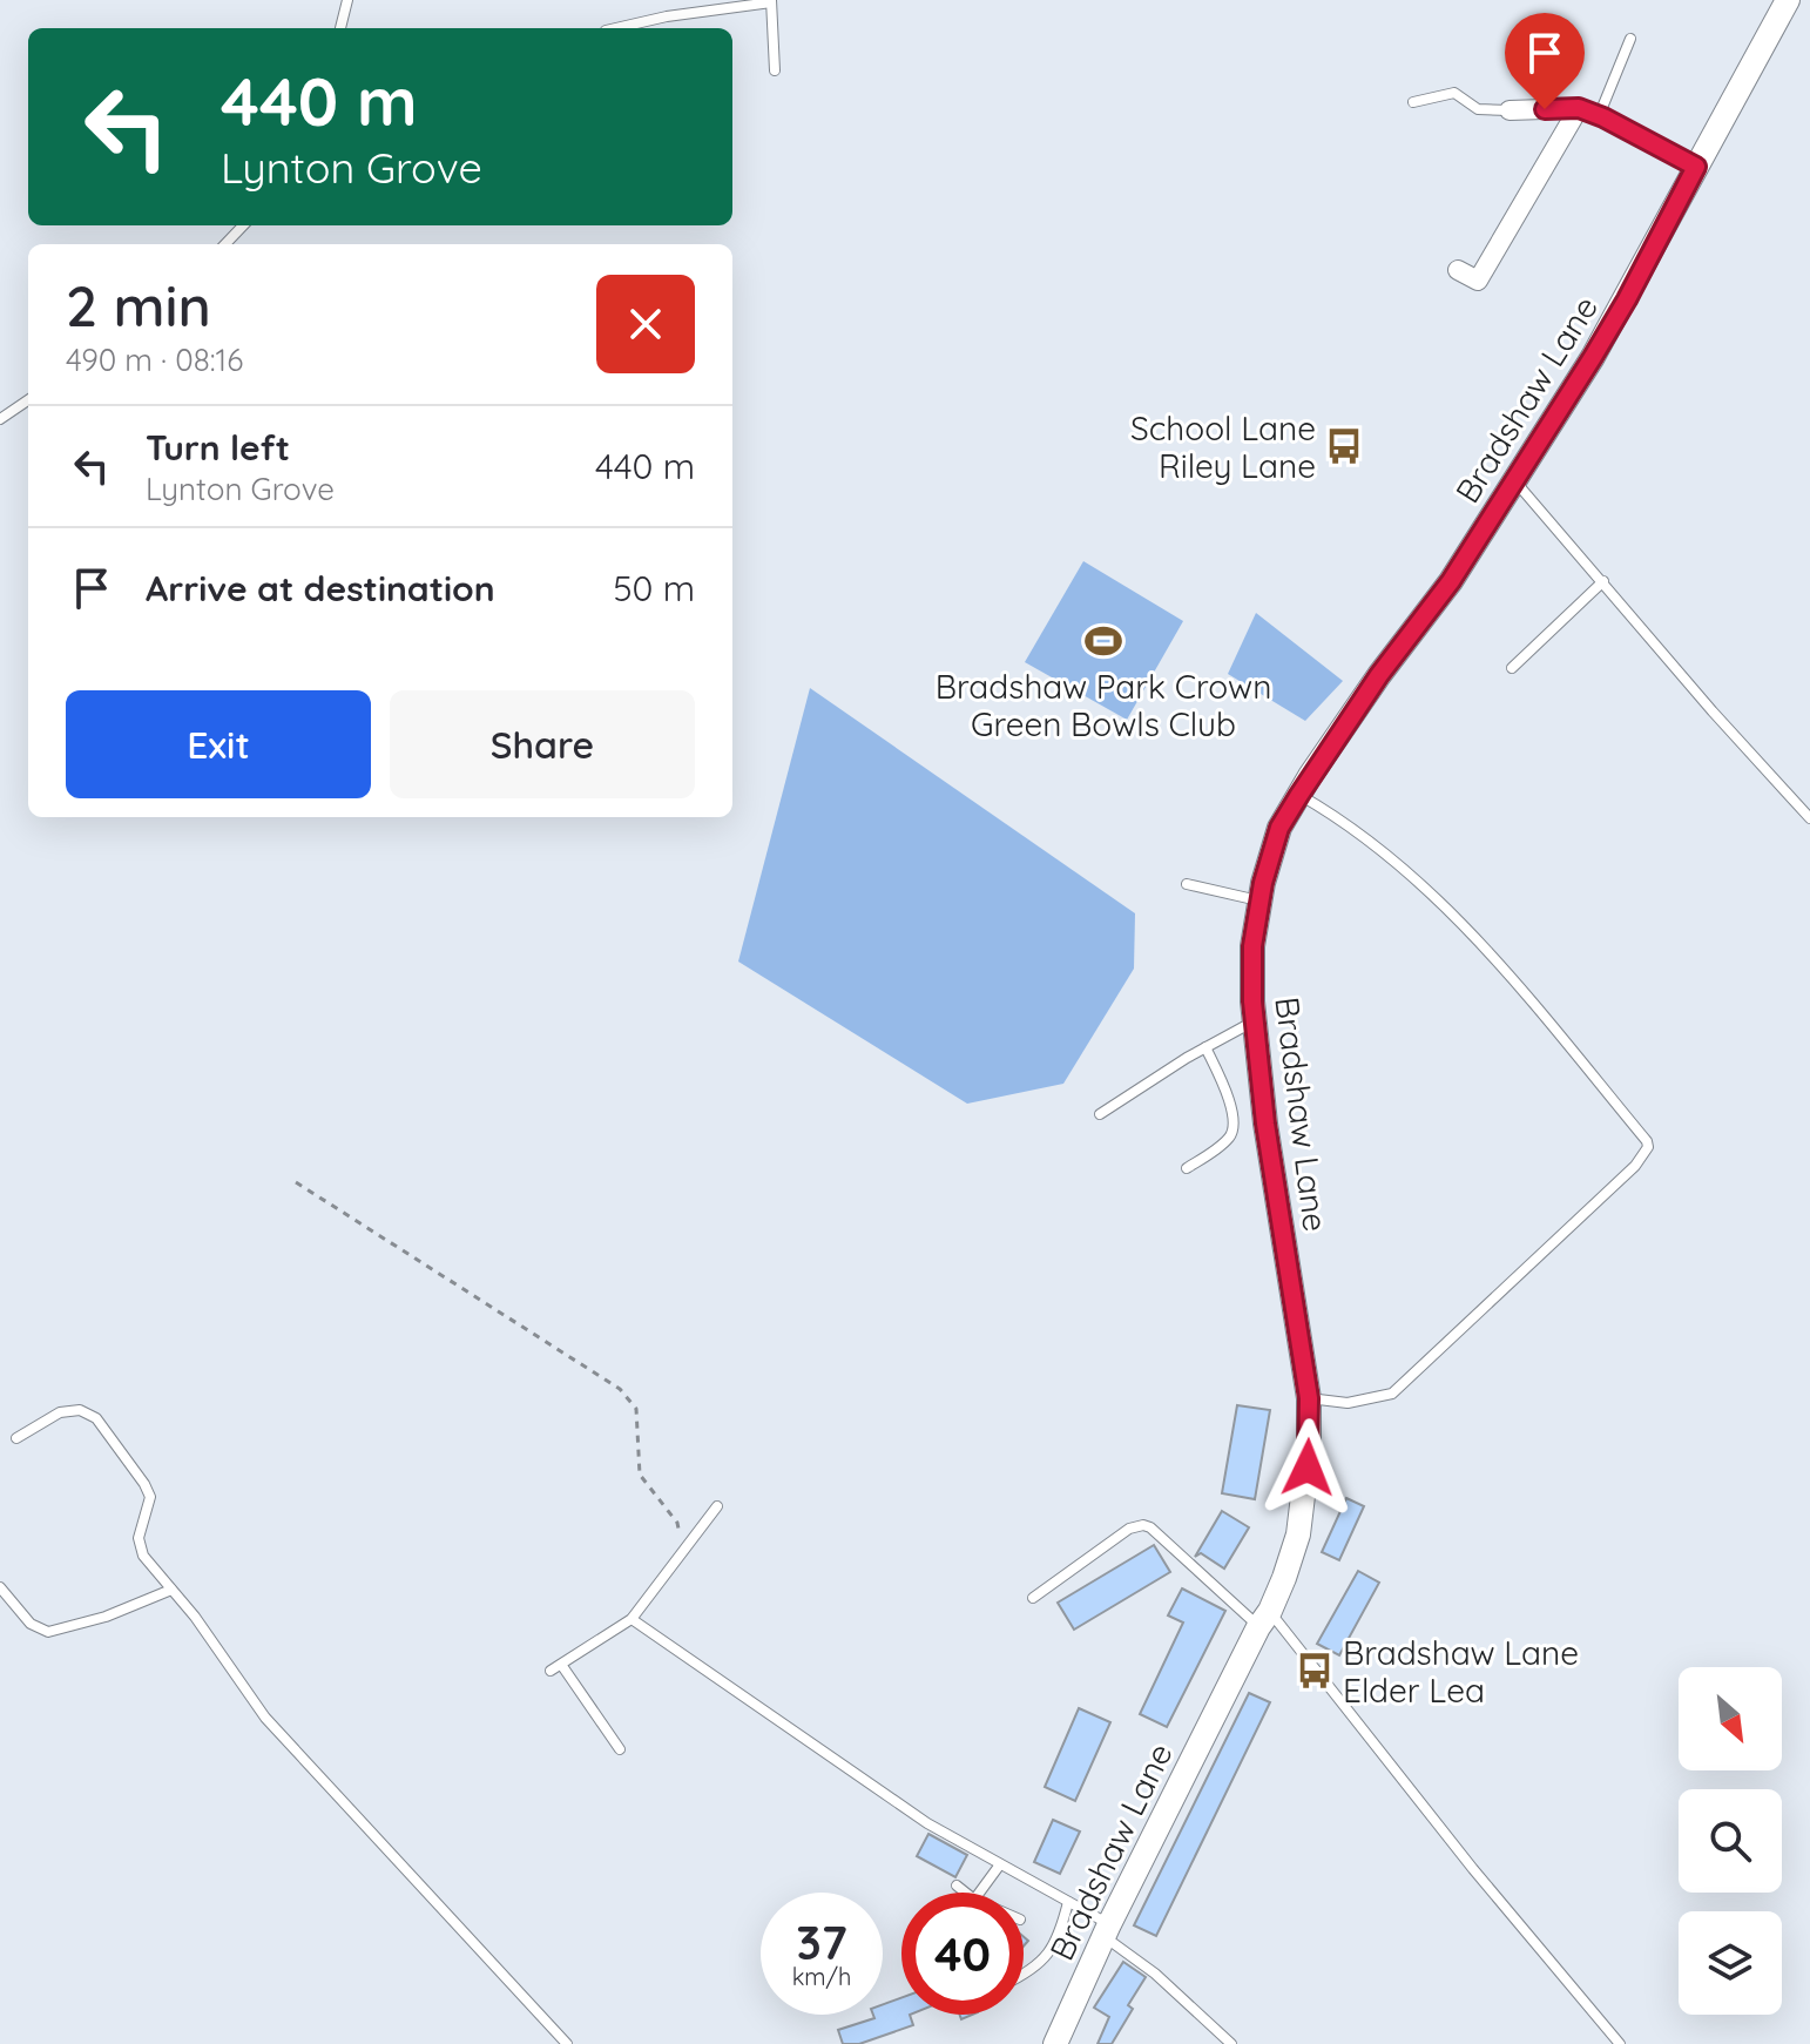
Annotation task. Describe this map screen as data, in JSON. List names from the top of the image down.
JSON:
{
  "streets": {
    "street": ["Bradshaw Lane"]
  },
  "places": {
    "bus stop": ["School Lane Riley Lane", "Bradshaw Lane Elder Lea"],
    "sports": ["Bradshaw Park Crown Green Bowls Club"]
  },
  "north": "bottom right",
  "page": {
    "turn": ["440 m", "Lynton Grove"],
    "heading": ["2 min", "490 m · 08:16"],
    "list": [
      {
        "name": "Turn left",
        "note": "Lynton Grove",
        "value": "440 m"
      },
      {
        "name": "Arrive at destination",
        "value": "50 m"
      }
    ],
    "buttons": ["Exit", "Share"],
    "speed": "37 km/h",
    "limit": "40"
  }
}
